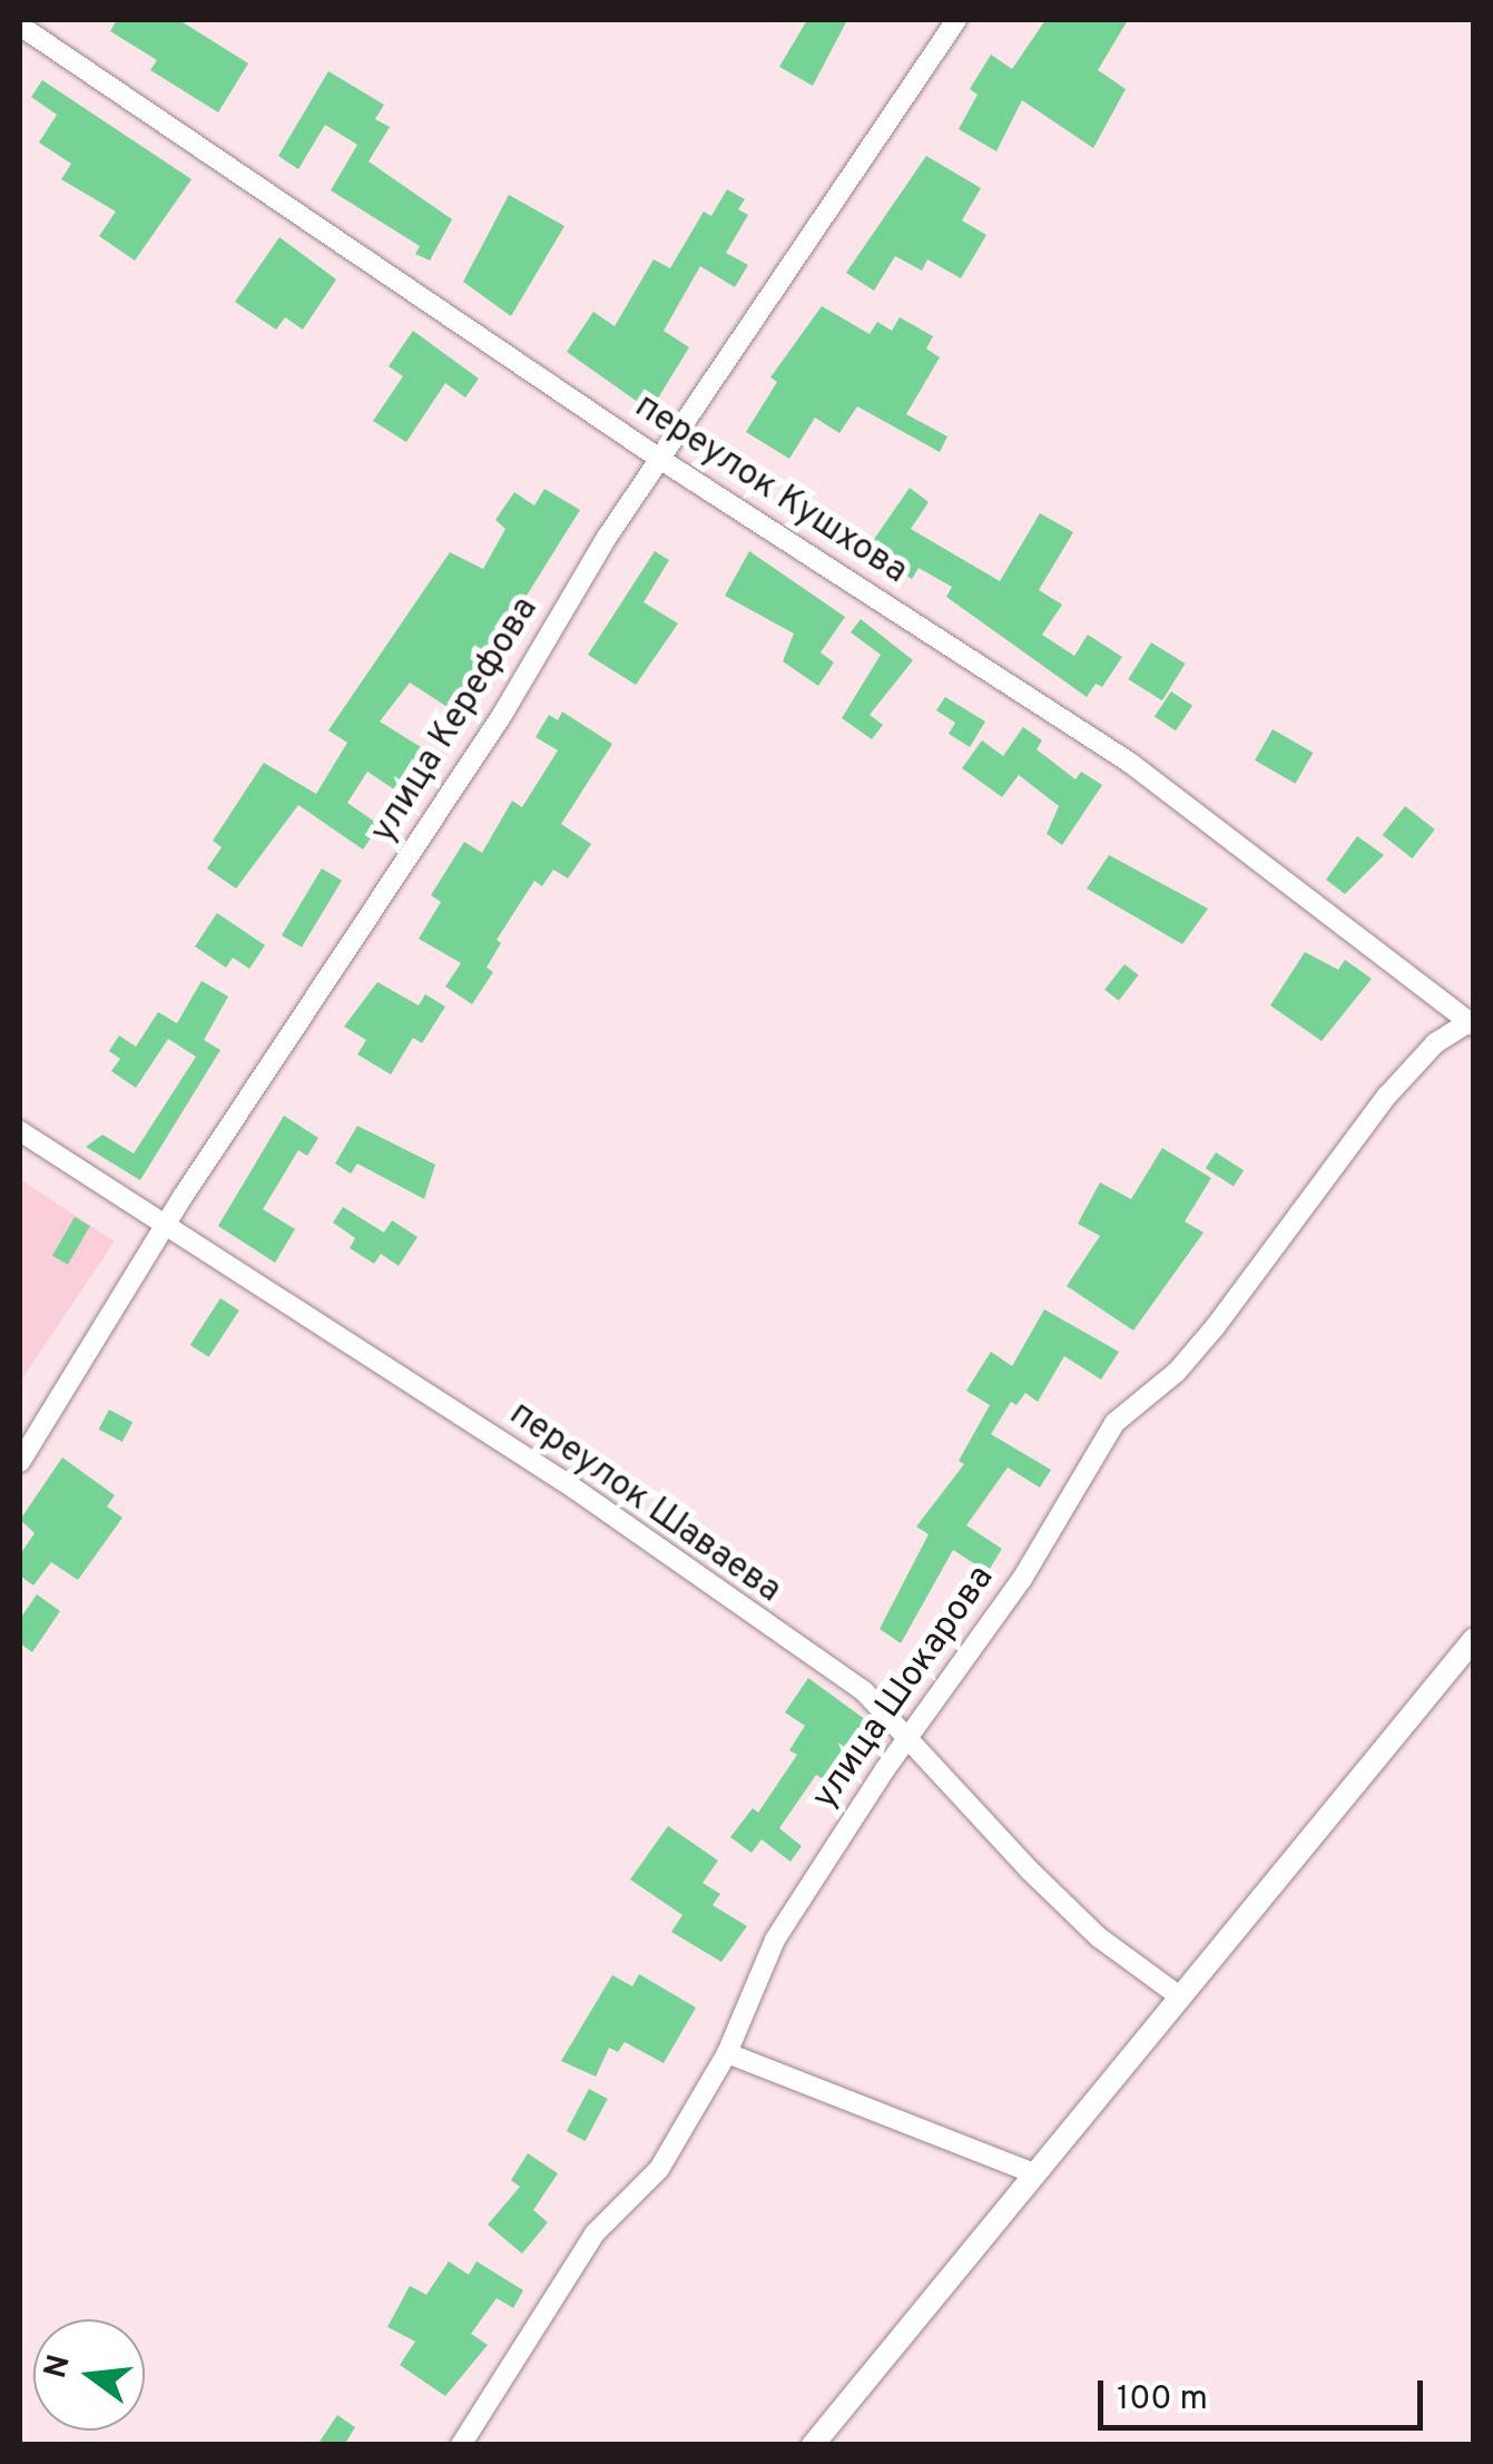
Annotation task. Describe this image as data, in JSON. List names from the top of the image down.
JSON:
{
  "streets": {
    "street": [
      "переулок Кушхова",
      "улица Керефова",
      "переулок Шаваева",
      "улица Шокарова"
    ]
  },
  "crossings": [
    ["переулок Кушхова", "улица Керефова"],
    ["переулок Кушхова", "улица Шокарова"],
    ["улица Керефова", "переулок Шаваева"],
    ["переулок Шаваева", "улица Шокарова"]
  ],
  "scale_bar": "100 m",
  "north": "left"
}
